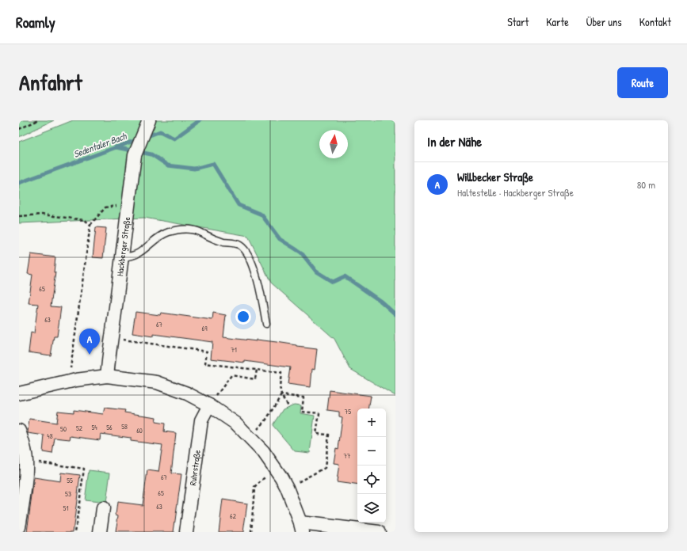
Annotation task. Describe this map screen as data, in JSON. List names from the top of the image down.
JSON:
{
  "streets": {
    "street": ["Hackberger Straße", "Ruhrstraße"]
  },
  "water": ["Sedentaler Bach"],
  "house_numbers": [
    "65",
    "63",
    "67",
    "69",
    "71",
    "75",
    "58",
    "54",
    "56",
    "52",
    "50",
    "60",
    "48",
    "77",
    "67",
    "55",
    "65",
    "53",
    "63",
    "51",
    "62"
  ],
  "north": "top",
  "page": {
    "header": "Roamly",
    "nav": [
      "Start",
      "Karte",
      "Über uns",
      "Kontakt"
    ],
    "title": "Anfahrt",
    "buttons": "Route",
    "heading": "In der Nähe",
    "list": [
      {
        "mark": "A",
        "name": "Willbecker Straße",
        "note": "Haltestelle · Hackberger Straße",
        "value": "80 m"
      }
    ],
    "pins": "A",
    "map_buttons": ["+", "−"]
  }
}
